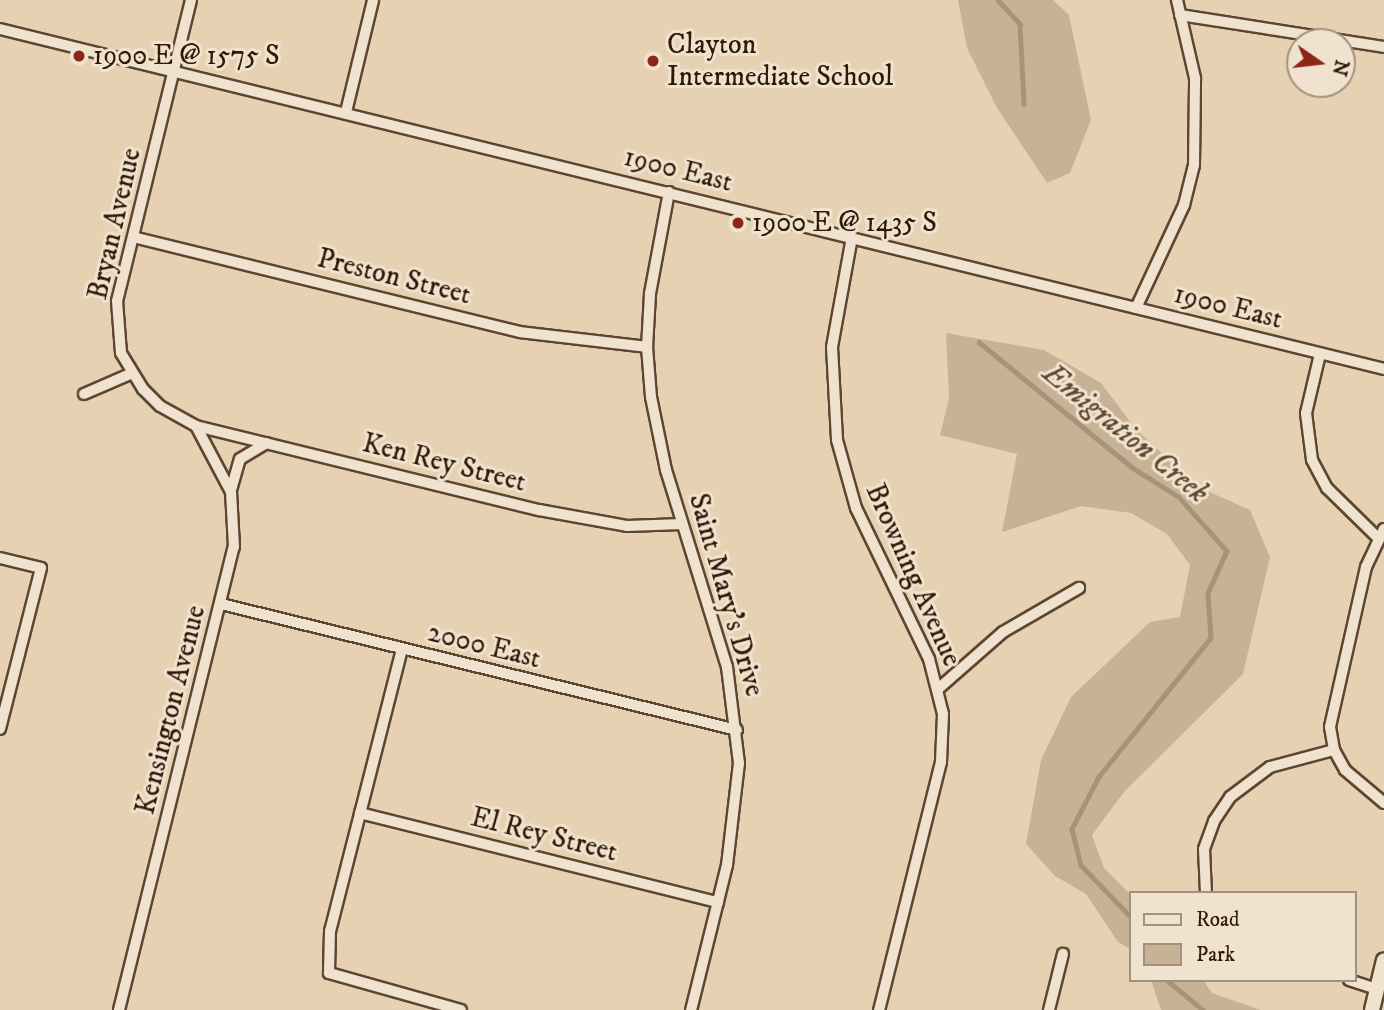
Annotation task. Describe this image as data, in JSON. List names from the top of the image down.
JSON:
{
  "streets": {
    "street": [
      "1900 East",
      "Bryan Avenue",
      "Preston Street",
      "Ken Rey Street",
      "Browning Avenue",
      "Saint Mary's Drive",
      "2000 East",
      "Kensington Avenue",
      "El Rey Street"
    ]
  },
  "crossings": [
    ["1900 East", "Bryan Avenue"],
    ["1900 East", "Browning Avenue"],
    ["1900 East", "Saint Mary's Drive"],
    ["Bryan Avenue", "Preston Street"],
    ["Bryan Avenue", "Ken Rey Street"],
    ["Bryan Avenue", "Kensington Avenue"],
    ["Preston Street", "Saint Mary's Drive"],
    ["Ken Rey Street", "Saint Mary's Drive"],
    ["Ken Rey Street", "Kensington Avenue"],
    ["Saint Mary's Drive", "2000 East"],
    ["Saint Mary's Drive", "El Rey Street"],
    ["2000 East", "Kensington Avenue"]
  ],
  "water": ["Emigration Creek"],
  "places": ["1900 E @ 1575 S", "Clayton Intermediate School", "1900 E @ 1435 S"],
  "legend": ["Road", "Park"],
  "north": "right"
}
